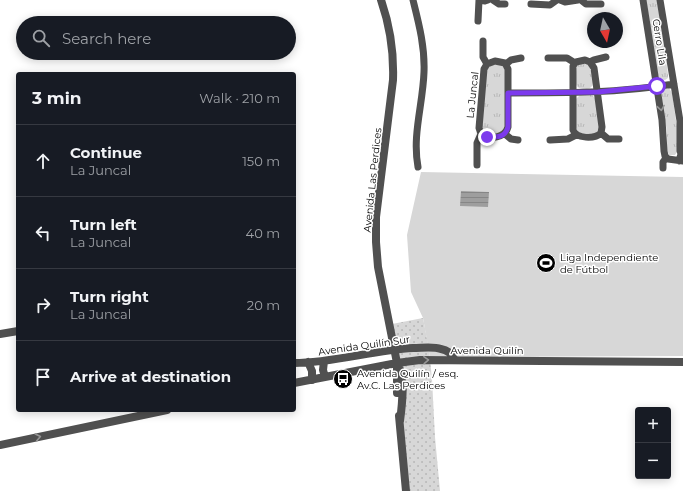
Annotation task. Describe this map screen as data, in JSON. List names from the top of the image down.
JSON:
{
  "streets": {
    "street": [
      "Cerro Lila",
      "La Juncal",
      "Avenida Las Perdices",
      "Avenida Quilín Sur",
      "Avenida Quilín"
    ]
  },
  "crossings": [
    ["Avenida Las Perdices", "Avenida Quilín Sur"],
    ["Avenida Las Perdices", "Avenida Quilín"],
    ["Avenida Quilín Sur", "Avenida Quilín"]
  ],
  "places": {
    "sports": ["Liga Independiente de Fútbol"],
    "bus stop": ["Avenida Quilín / esq. Av.C. Las Perdices"]
  },
  "north": "bottom",
  "page": {
    "search": "Search here",
    "heading": ["3 min", "Walk · 210 m"],
    "list": [
      ["Continue", "La Juncal", "150 m"],
      ["Turn left", "La Juncal", "40 m"],
      ["Turn right", "La Juncal", "20 m"],
      "Arrive at destination"
    ],
    "map_buttons": ["+", "−"]
  }
}
